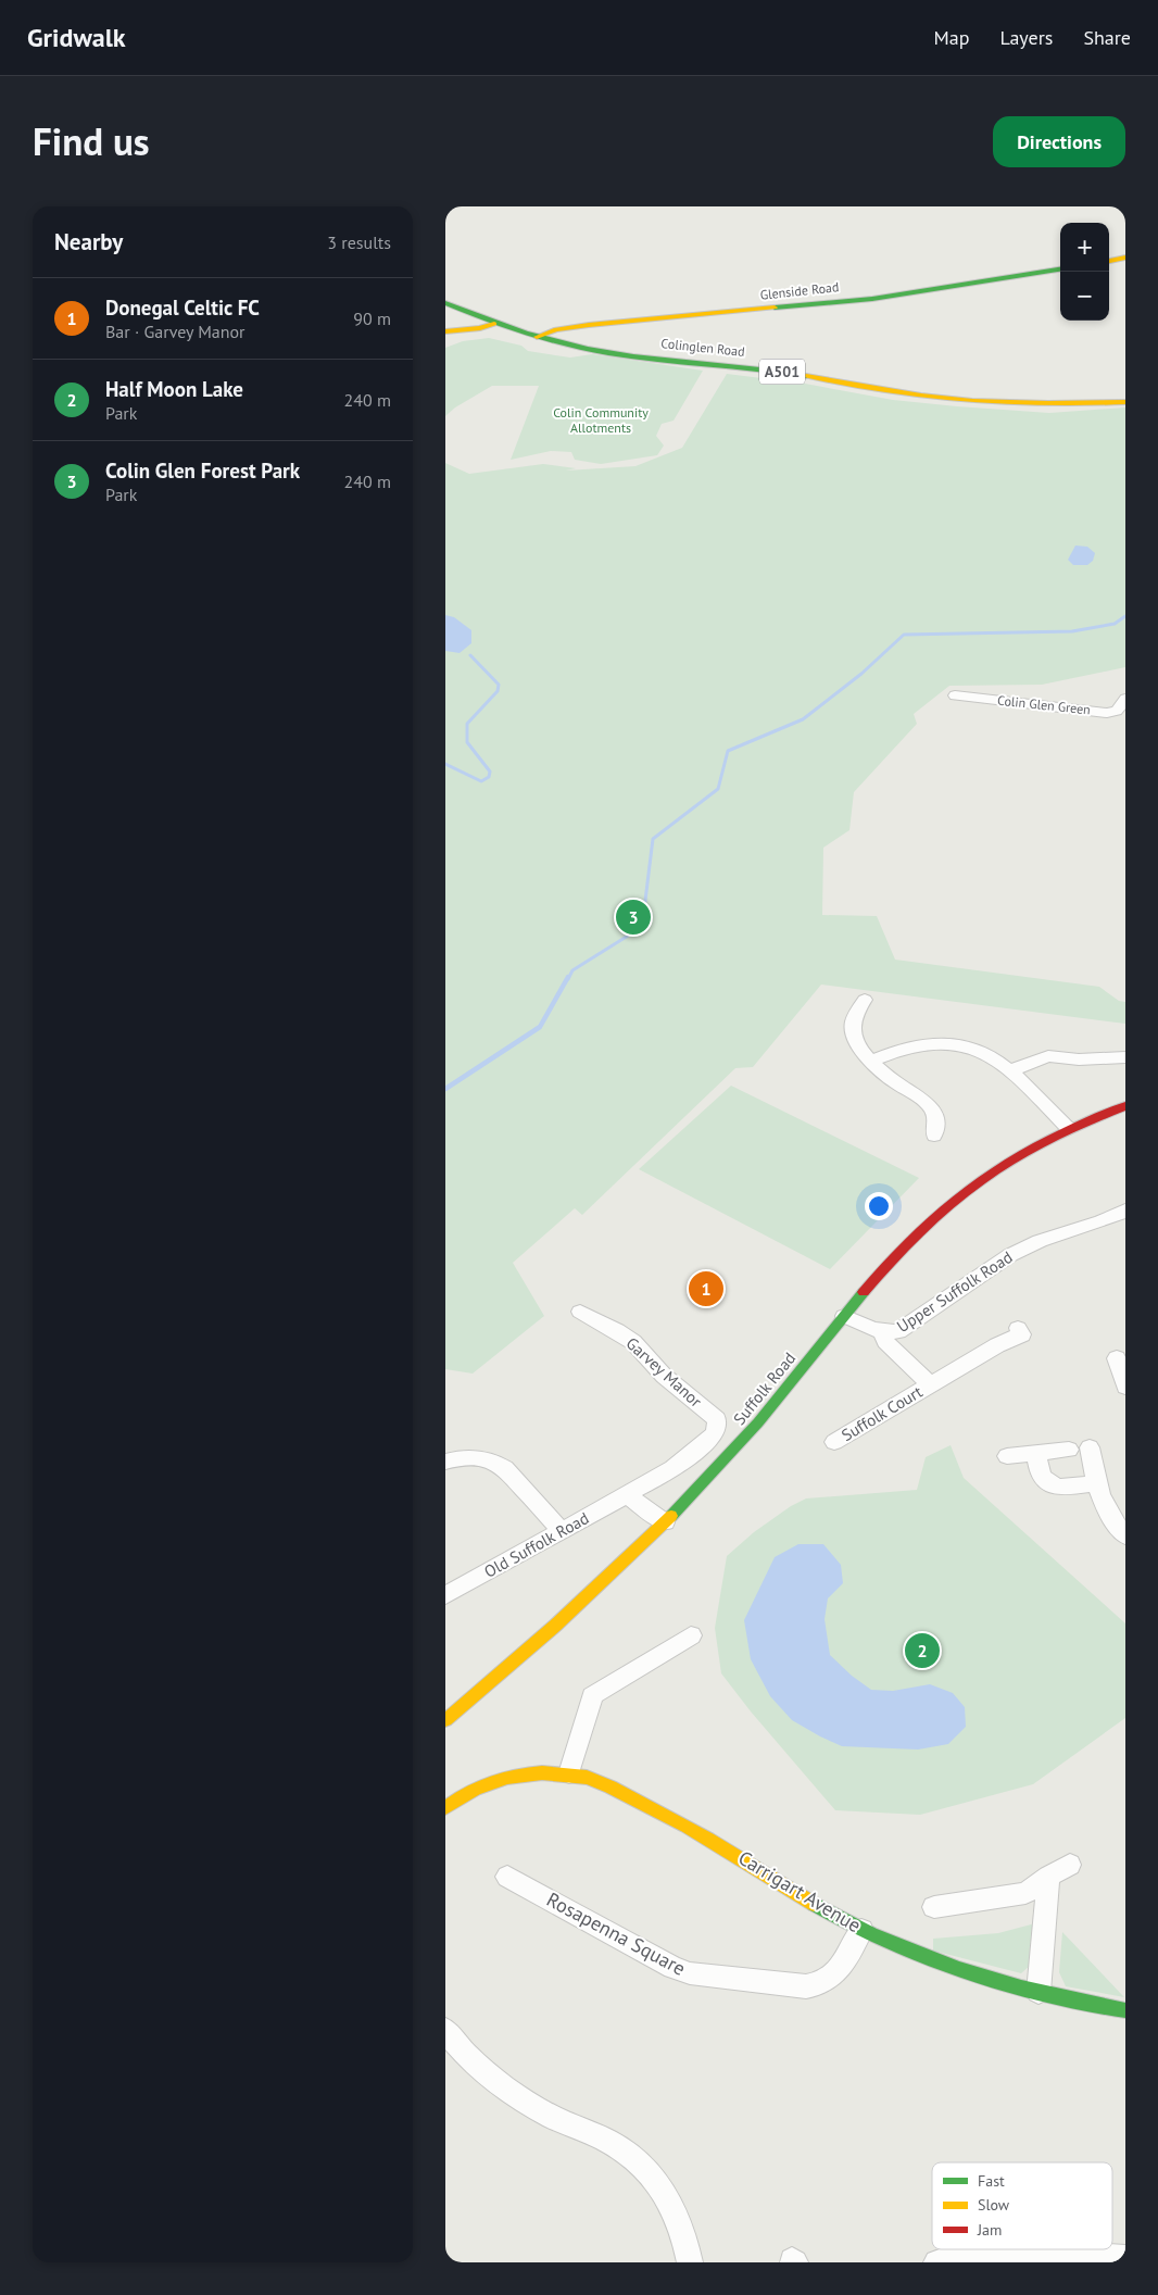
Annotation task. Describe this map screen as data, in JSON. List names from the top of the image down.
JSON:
{
  "streets": {
    "street": [
      "Glenside Road",
      "Colinglen Road",
      "A501",
      "Colin Glen Green",
      "Upper Suffolk Road",
      "Garvey Manor",
      "Suffolk Road",
      "Suffolk Court",
      "Old Suffolk Road",
      "Carrigart Avenue",
      "Rosapenna Square"
    ]
  },
  "crossings": [
    ["Glenside Road", "Colinglen Road"],
    ["Upper Suffolk Road", "Suffolk Road"],
    ["Upper Suffolk Road", "Suffolk Court"],
    ["Garvey Manor", "Old Suffolk Road"],
    ["Carrigart Avenue", "Rosapenna Square"]
  ],
  "parks": ["Colin Community Allotments"],
  "legend": ["Fast", "Slow", "Jam"],
  "page": {
    "header": "Gridwalk",
    "nav": ["Map", "Layers", "Share"],
    "title": "Find us",
    "buttons": "Directions",
    "heading": ["Nearby", "3 results"],
    "map_buttons": ["+", "−"],
    "list": [
      {
        "mark": "1",
        "name": "Donegal Celtic FC",
        "note": "Bar · Garvey Manor",
        "value": "90 m"
      },
      {
        "mark": "2",
        "name": "Half Moon Lake",
        "note": "Park",
        "value": "240 m"
      },
      {
        "mark": "3",
        "name": "Colin Glen Forest Park",
        "note": "Park",
        "value": "240 m"
      }
    ],
    "pins": ["3", "1", "2"]
  }
}
